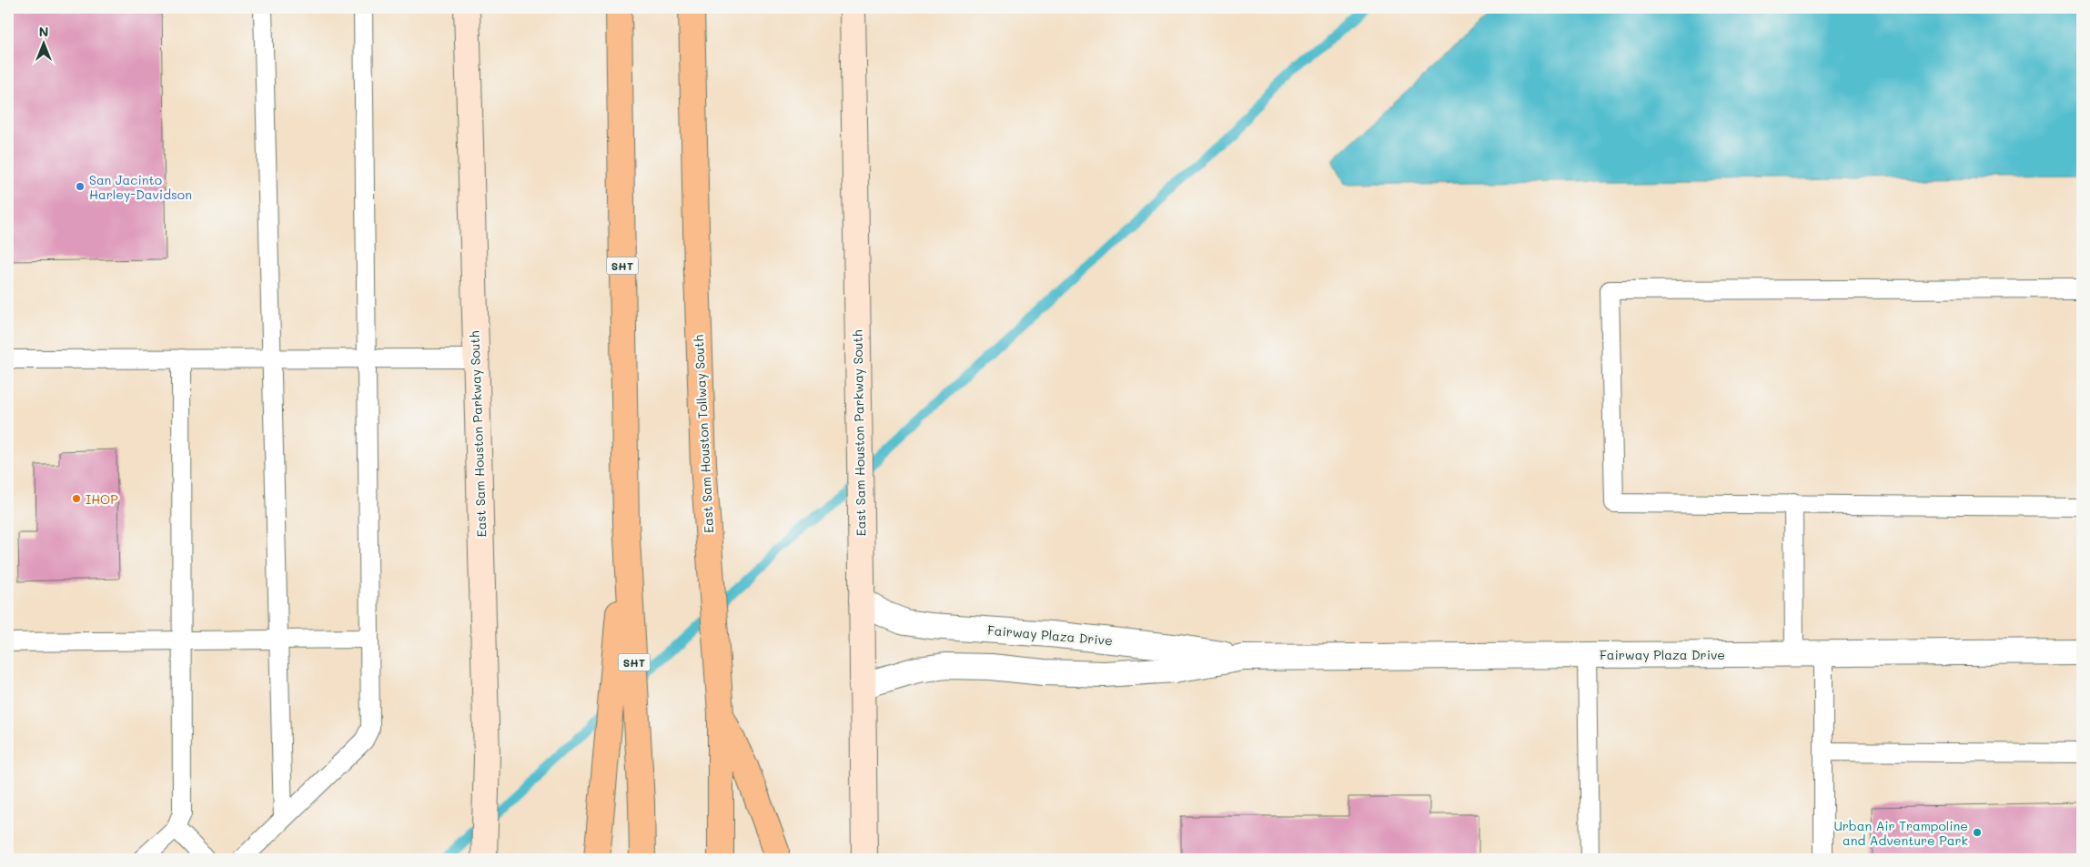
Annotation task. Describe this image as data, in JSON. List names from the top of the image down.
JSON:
{
  "streets": {
    "highway": ["SHT", "East Sam Houston Tollway South"],
    "main road": ["East Sam Houston Parkway South"],
    "street": ["Fairway Plaza Drive"]
  },
  "crossings": [
    ["East Sam Houston Parkway South", "Fairway Plaza Drive"]
  ],
  "places": ["San Jacinto Harley-Davidson", "IHOP", "Urban Air Trampoline and Adventure Park"],
  "north": "top"
}
